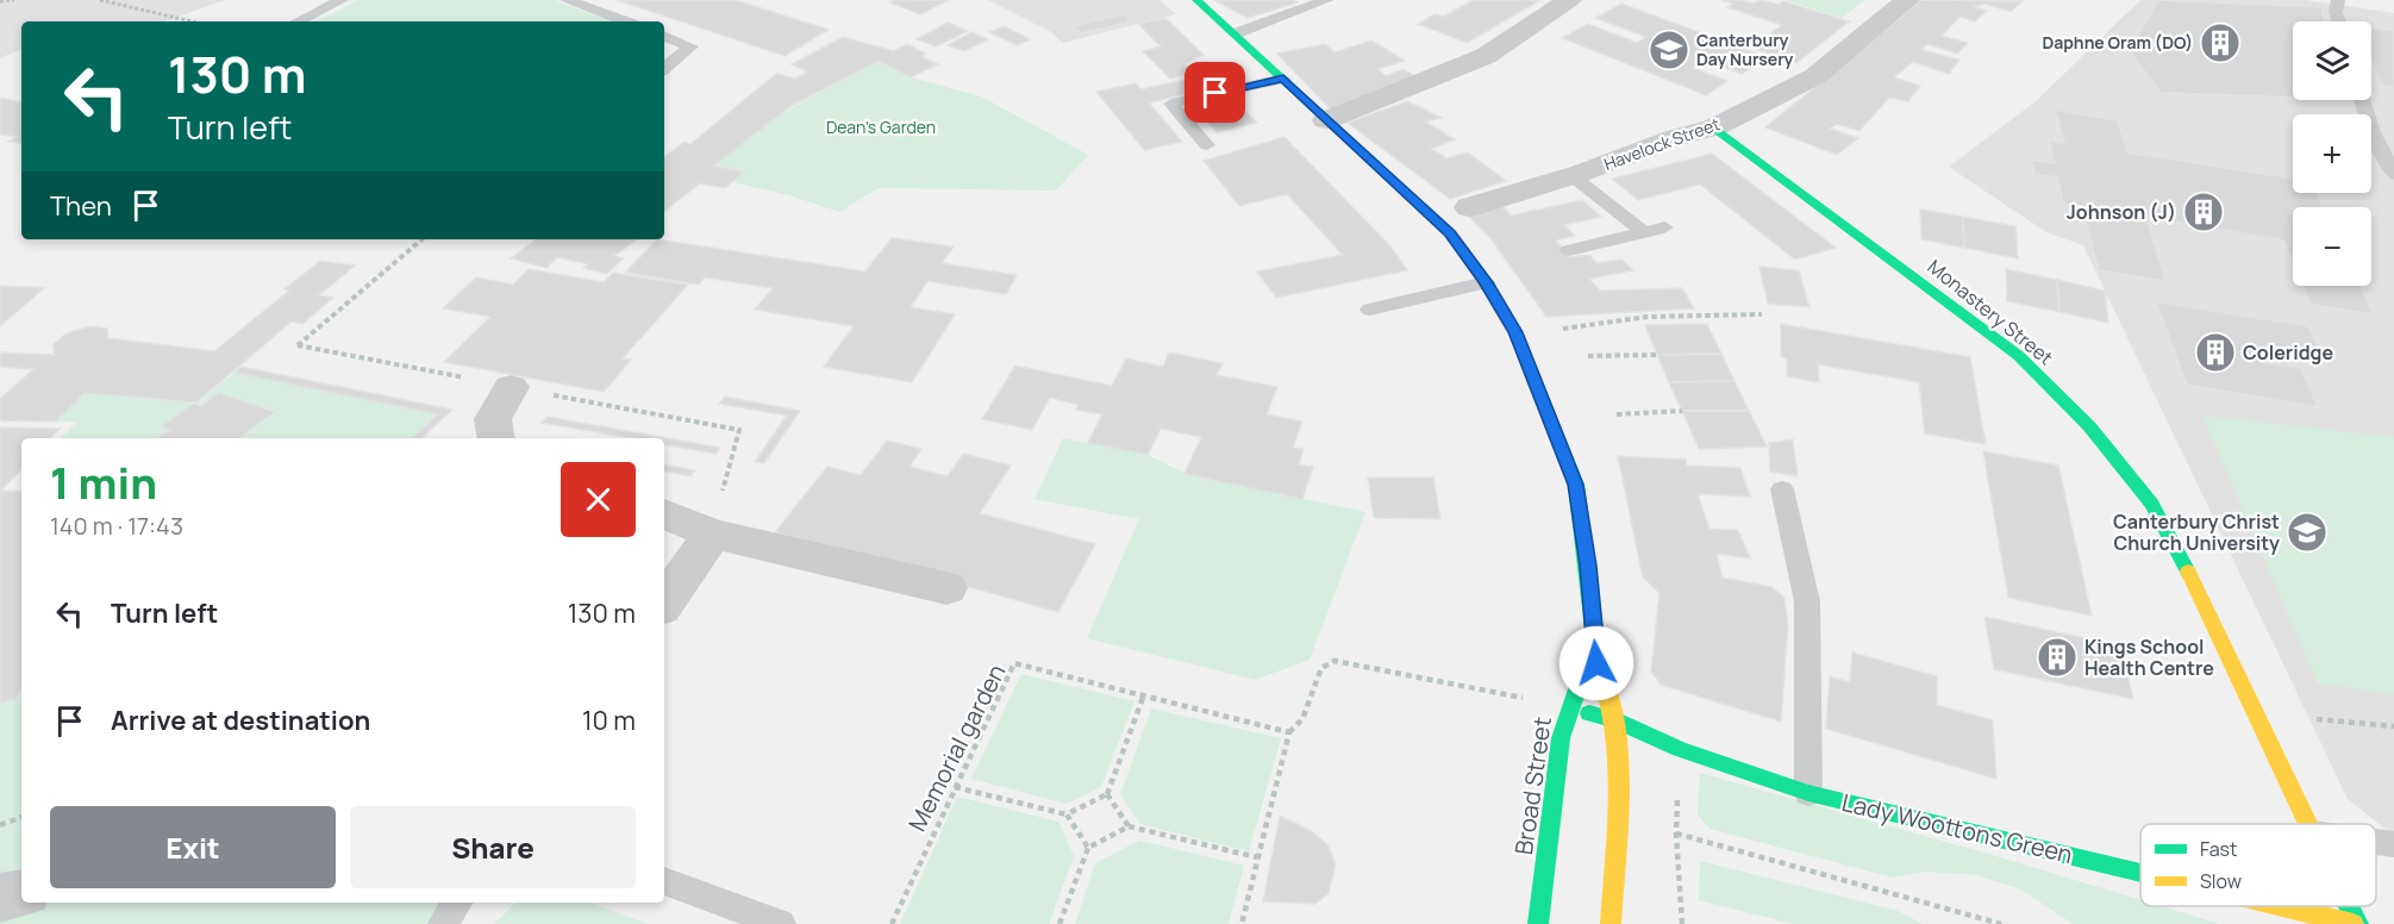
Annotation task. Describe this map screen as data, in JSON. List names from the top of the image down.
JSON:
{
  "streets": {
    "main road": ["Monastery Street", "Broad Street", "Lady Woottons Green"],
    "street": ["Havelock Street"],
    "path": ["Memorial garden"]
  },
  "crossings": [
    ["Havelock Street", "Monastery Street"],
    ["Monastery Street", "Lady Woottons Green"],
    ["Broad Street", "Lady Woottons Green"]
  ],
  "parks": ["Dean's Garden"],
  "places": {
    "building": [
      "Daphne Oram (DO)",
      "Johnson (J)",
      "Coleridge",
      "Kings School Health Centre"
    ],
    "school or university": ["Canterbury Day Nursery", "Canterbury Christ Church University"]
  },
  "legend": ["Fast", "Slow"],
  "page": {
    "map_buttons": ["+", "−"],
    "turn": ["130 m", "Turn left"],
    "then": "Then",
    "heading": ["1 min", "140 m · 17:43"],
    "list": [
      {
        "name": "Turn left",
        "value": "130 m"
      },
      {
        "name": "Arrive at destination",
        "value": "10 m"
      }
    ],
    "buttons": ["Exit", "Share"]
  }
}
